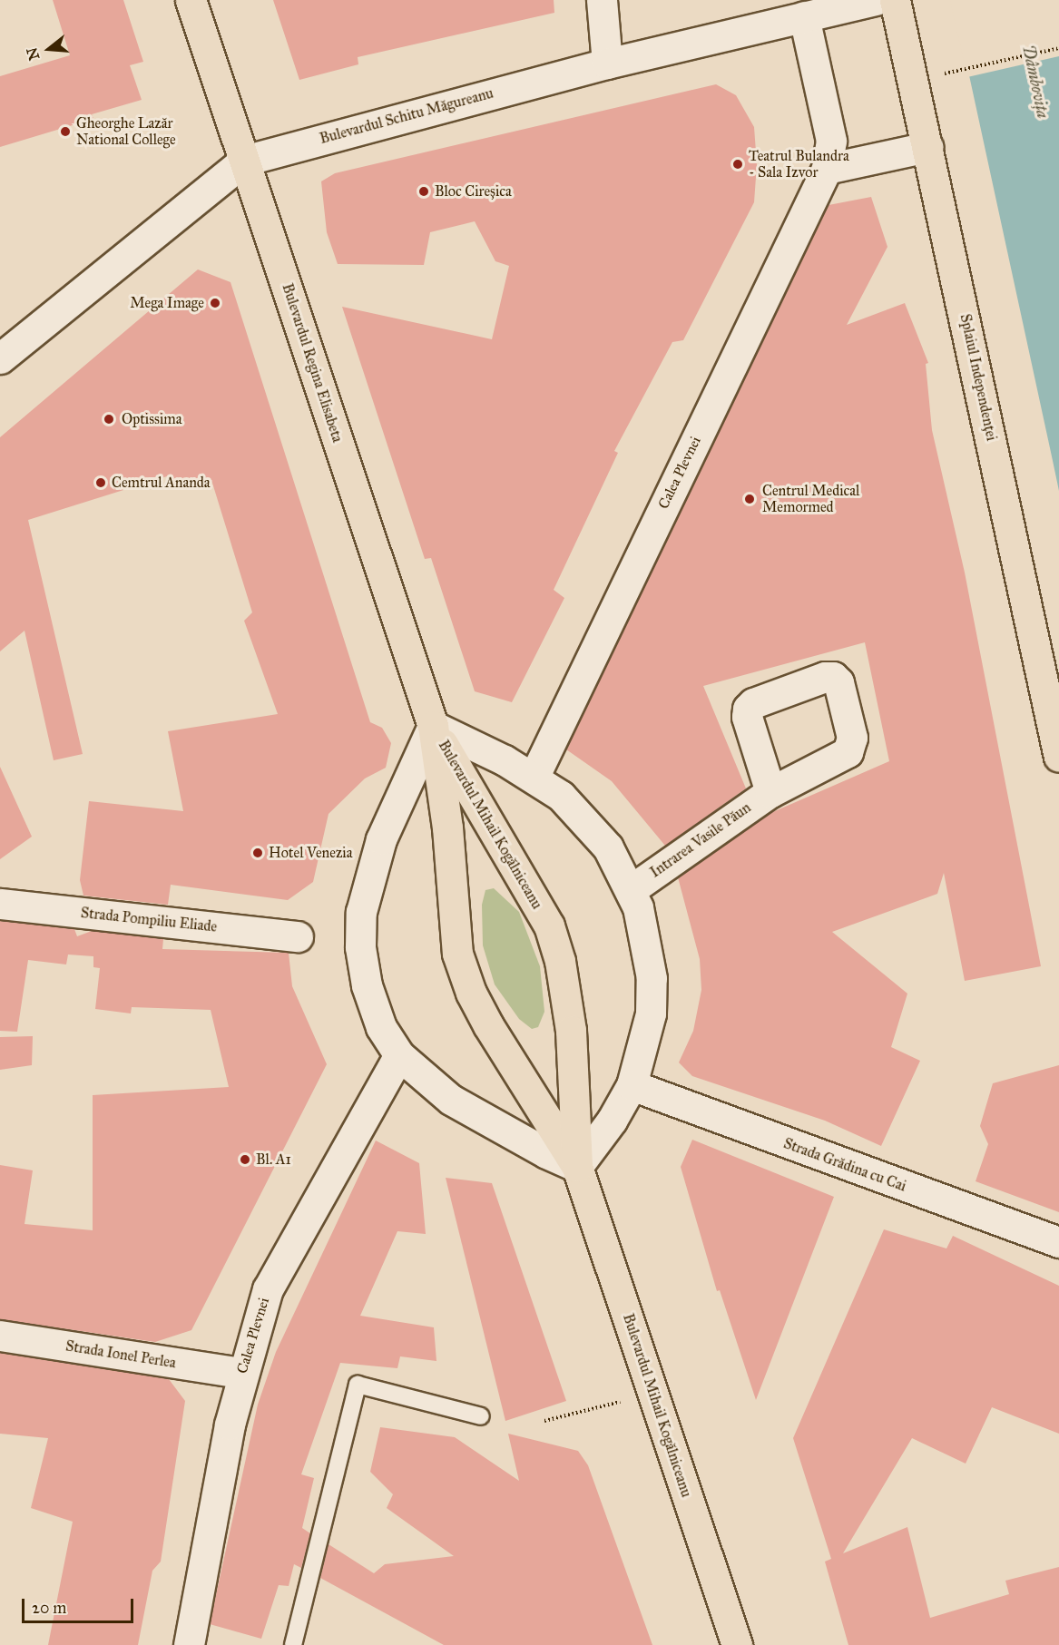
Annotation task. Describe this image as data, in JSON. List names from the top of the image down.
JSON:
{
  "streets": {
    "main road": ["Bulevardul Regina Elisabeta", "Splaiul Independenței", "Bulevardul Mihail Kogălniceanu"],
    "street": [
      "Bulevardul Schitu Măgureanu",
      "Calea Plevnei",
      "Intrarea Vasile Păun",
      "Strada Pompiliu Eliade",
      "Strada Grădina cu Cai",
      "Strada Ionel Perlea"
    ]
  },
  "crossings": [
    ["Bulevardul Schitu Măgureanu", "Bulevardul Regina Elisabeta"],
    ["Bulevardul Schitu Măgureanu", "Calea Plevnei"],
    ["Bulevardul Regina Elisabeta", "Bulevardul Mihail Kogălniceanu"],
    ["Calea Plevnei", "Strada Ionel Perlea"]
  ],
  "water": ["Dâmbovița"],
  "places": [
    "Gheorghe Lazăr National College",
    "Teatrul Bulandra - Sala Izvor",
    "Bloc Cireșica",
    "Mega Image",
    "Optissima",
    "Cemtrul Ananda",
    "Centrul Medical Memormed",
    "Hotel Venezia",
    "Bl. A1"
  ],
  "scale_bar": "20 m",
  "north": "left"
}
